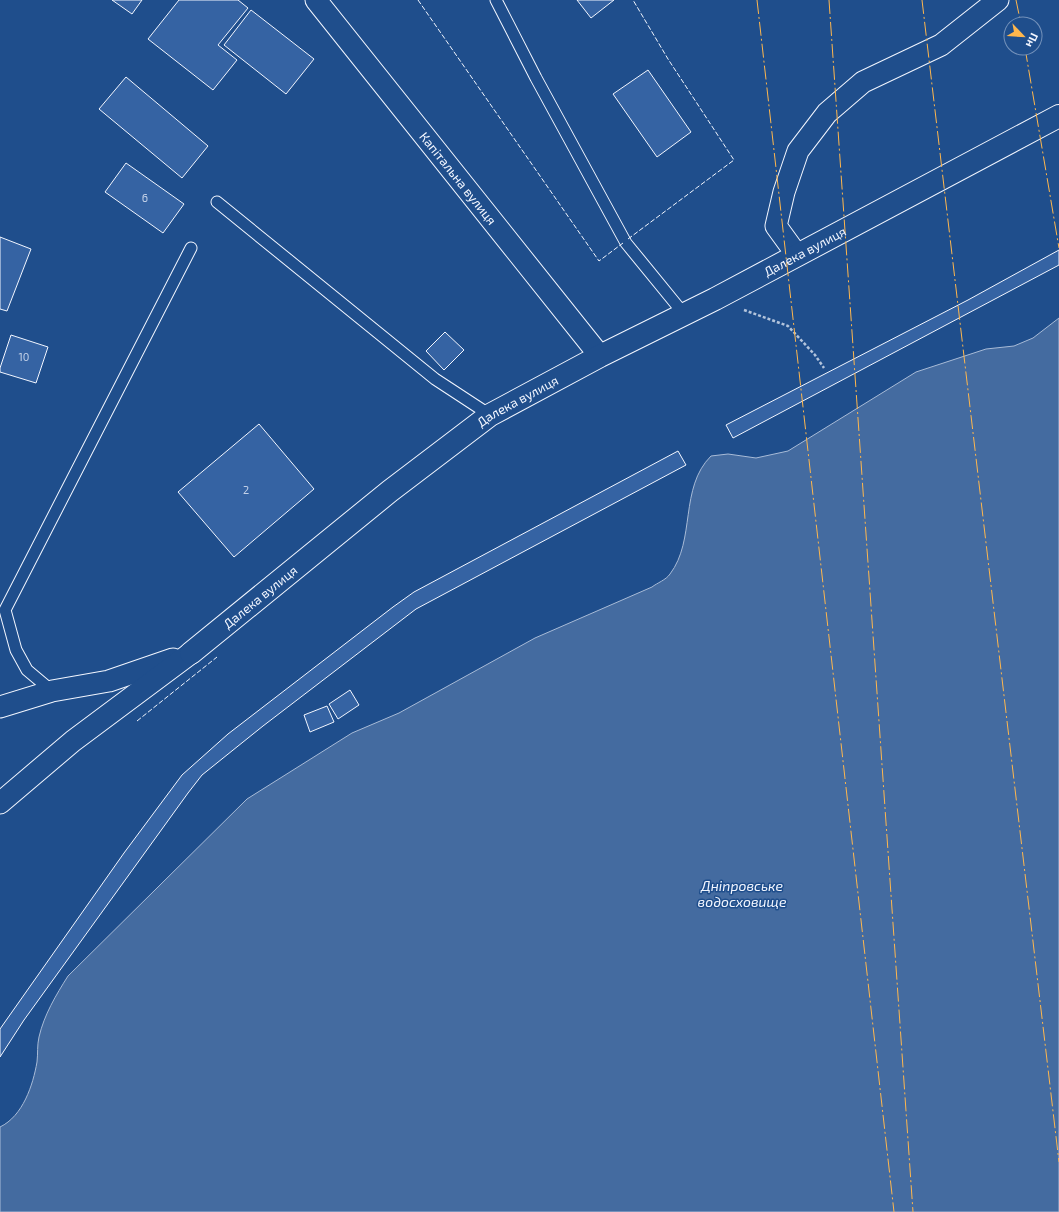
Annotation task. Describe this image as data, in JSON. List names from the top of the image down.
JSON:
{
  "streets": {
    "street": ["Капітальна вулиця", "Далека вулиця"]
  },
  "crossings": [
    ["Капітальна вулиця", "Далека вулиця"]
  ],
  "water": ["Дніпровське водосховище"],
  "house_numbers": ["6", "10", "2"],
  "north": "bottom right"
}
